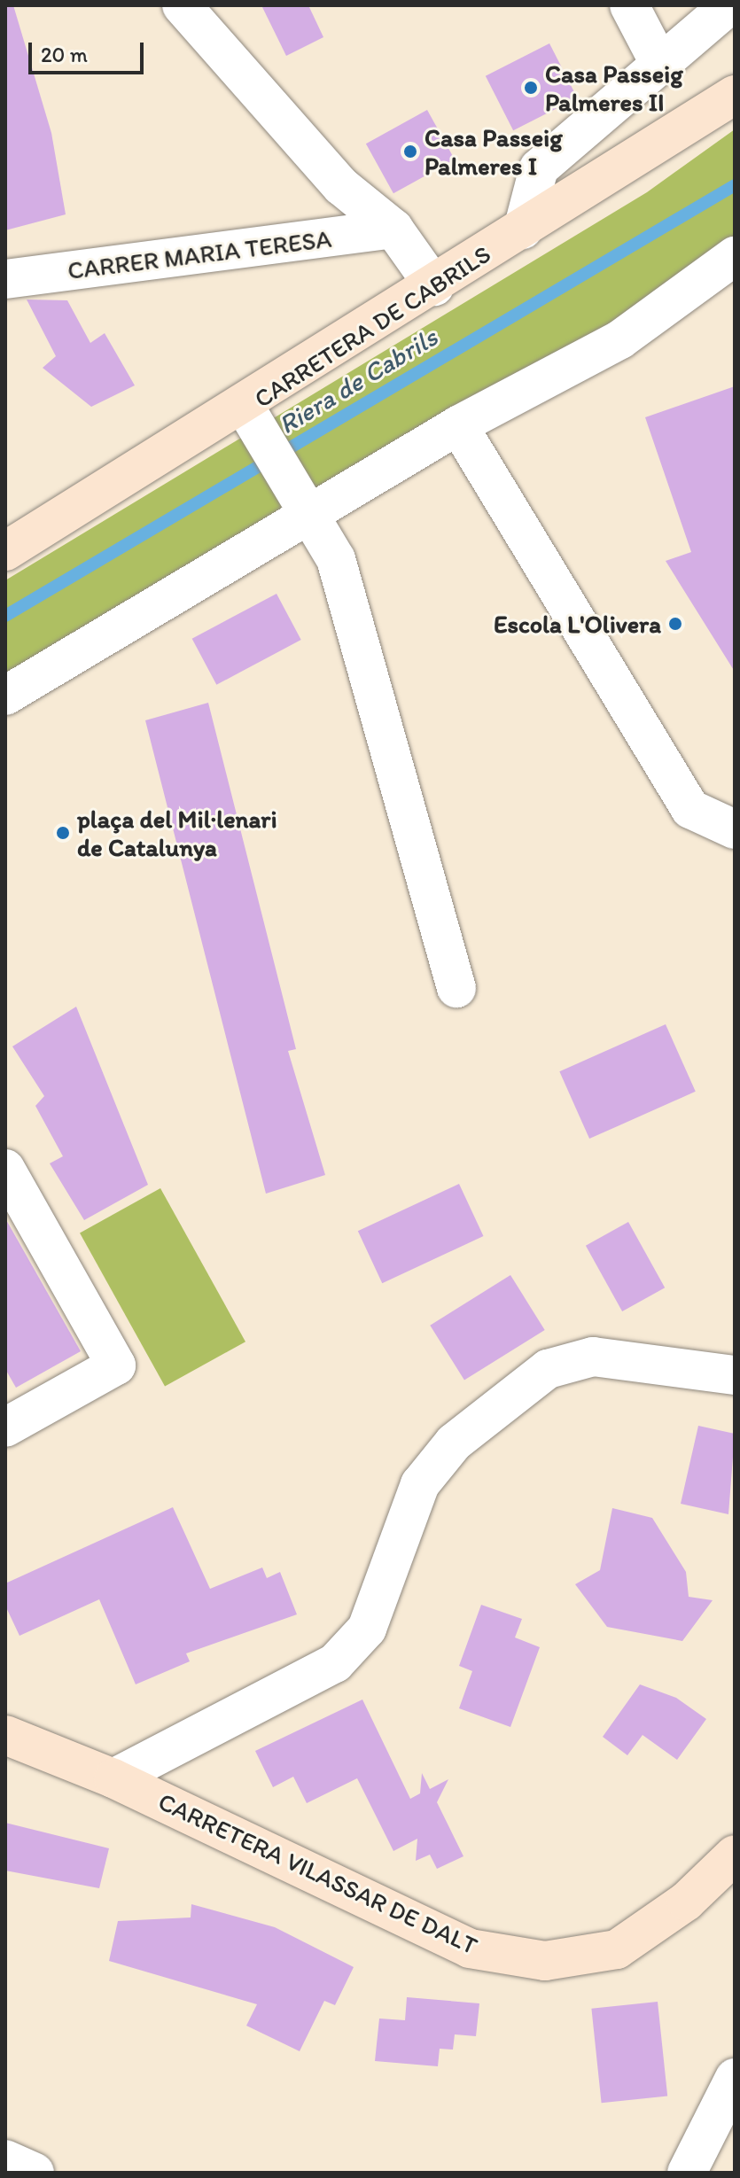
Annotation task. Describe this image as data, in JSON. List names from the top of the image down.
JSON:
{
  "streets": {
    "street": ["CARRER MARIA TERESA", "CARRETERA DE CABRILS", "CARRETERA VILASSAR DE DALT"]
  },
  "water": ["Riera de Cabrils"],
  "places": [
    "Casa Passeig Palmeres II",
    "Casa Passeig Palmeres I",
    "Escola L'Olivera",
    "plaça del Mil·lenari de Catalunya"
  ],
  "scale_bar": "20 m"
}
